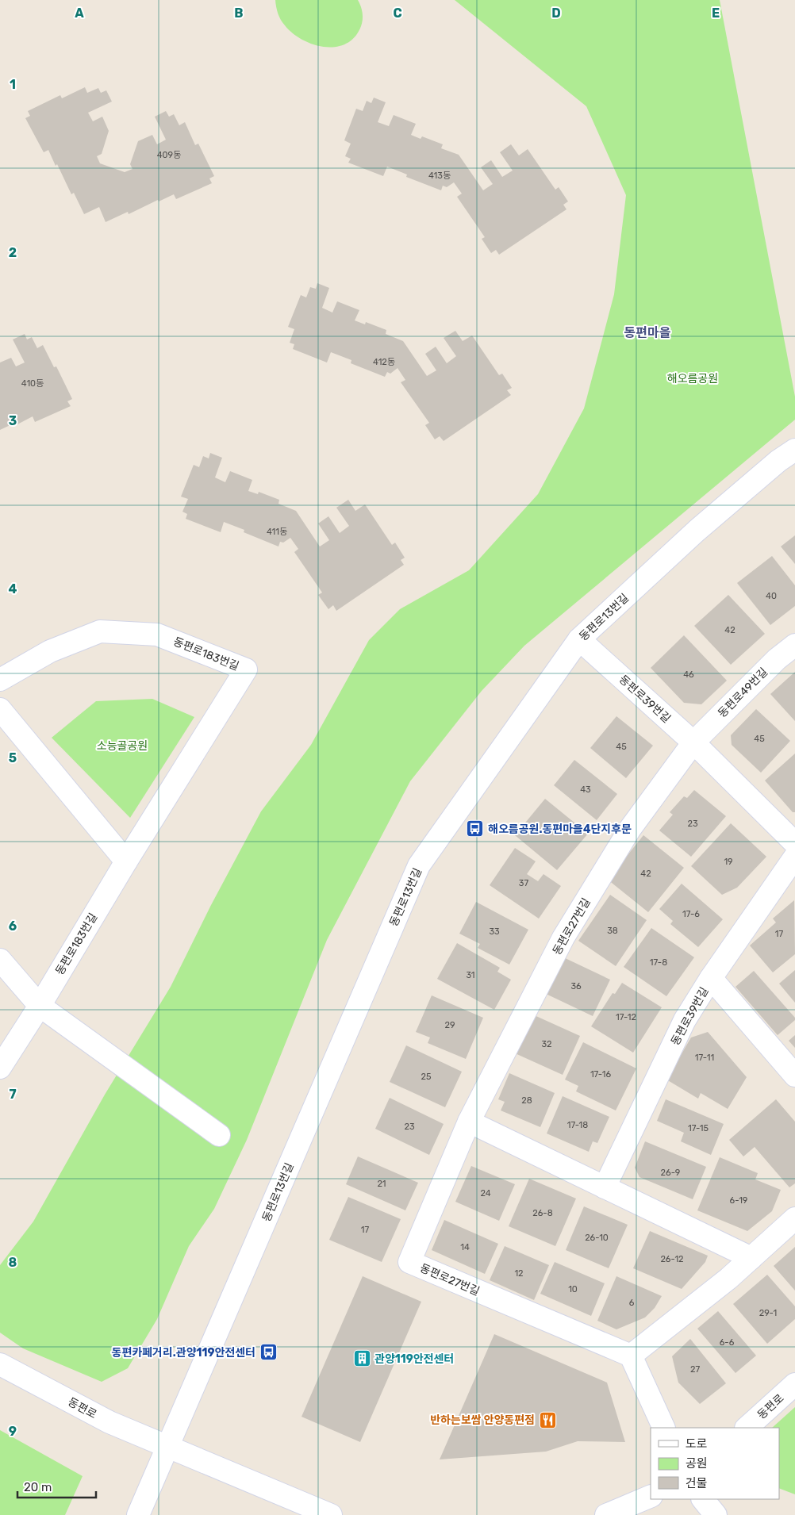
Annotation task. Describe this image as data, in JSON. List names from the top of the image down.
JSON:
{
  "streets": {
    "street": [
      "동편로13번길",
      "동편로183번길",
      "동편로49번길",
      "동편로39번길",
      "동편로27번길",
      "동편로"
    ]
  },
  "crossings": [
    ["동편로13번길", "동편로39번길"],
    ["동편로13번길", "동편로"],
    ["동편로49번길", "동편로39번길"],
    ["동편로49번길", "동편로27번길"],
    ["동편로39번길", "동편로27번길"]
  ],
  "districts": ["동편마을"],
  "parks": ["해오름공원", "소능골공원"],
  "places": {
    "bus stop": ["해오름공원.동편마을4단지후문", "동편카페거리.관양119안전센터"],
    "building": ["관양119안전센터"],
    "restaurant": ["반하는보쌈 안양동편점"]
  },
  "house_numbers": [
    "409동",
    "413동",
    "412동",
    "410동",
    "411동",
    "40",
    "42",
    "46",
    "45",
    "45",
    "43",
    "23",
    "19",
    "42",
    "37",
    "17-6",
    "38",
    "33",
    "17",
    "17-8",
    "31",
    "36",
    "17-12",
    "29",
    "32",
    "17-11",
    "17-16",
    "25",
    "28",
    "17-18",
    "23",
    "17-15",
    "26-9",
    "21",
    "24",
    "6-19",
    "26-8",
    "17",
    "26-10",
    "14",
    "26-12",
    "12",
    "10",
    "6",
    "29-1",
    "6-6",
    "27"
  ],
  "legend": ["도로", "공원", "건물"],
  "scale_bar": "20 m",
  "grid": {
    "columns": [
      "A",
      "B",
      "C",
      "D",
      "E"
    ],
    "rows": [
      "1",
      "2",
      "3",
      "4",
      "5",
      "6",
      "7",
      "8",
      "9"
    ]
  }
}
